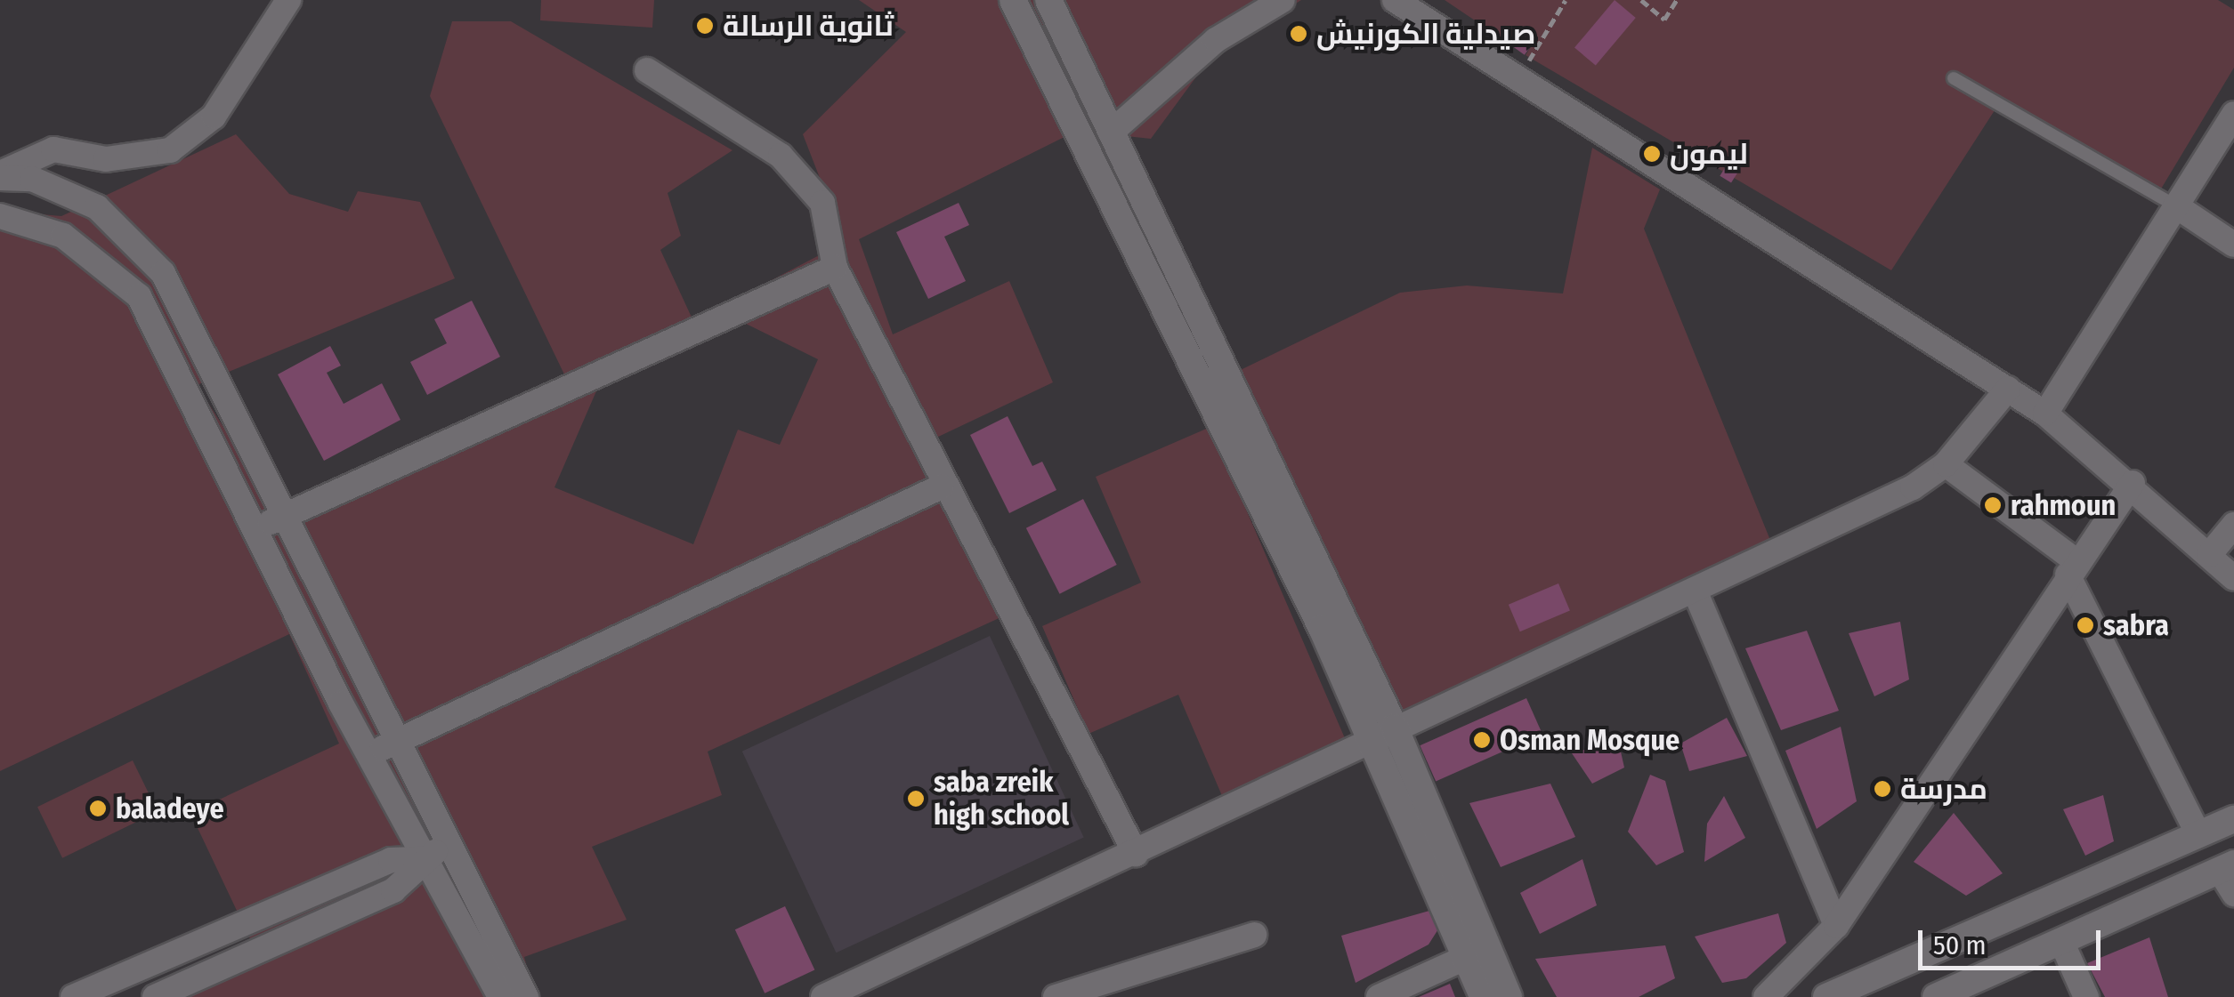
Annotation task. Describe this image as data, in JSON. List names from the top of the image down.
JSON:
{
  "places": [
    "ثانوية الرسالة",
    "صيدلية الكورنيش",
    "ليمون",
    "rahmoun",
    "sabra",
    "Osman Mosque",
    "مدرسة",
    "saba zreik high school",
    "baladeye"
  ],
  "scale_bar": "50 m"
}
